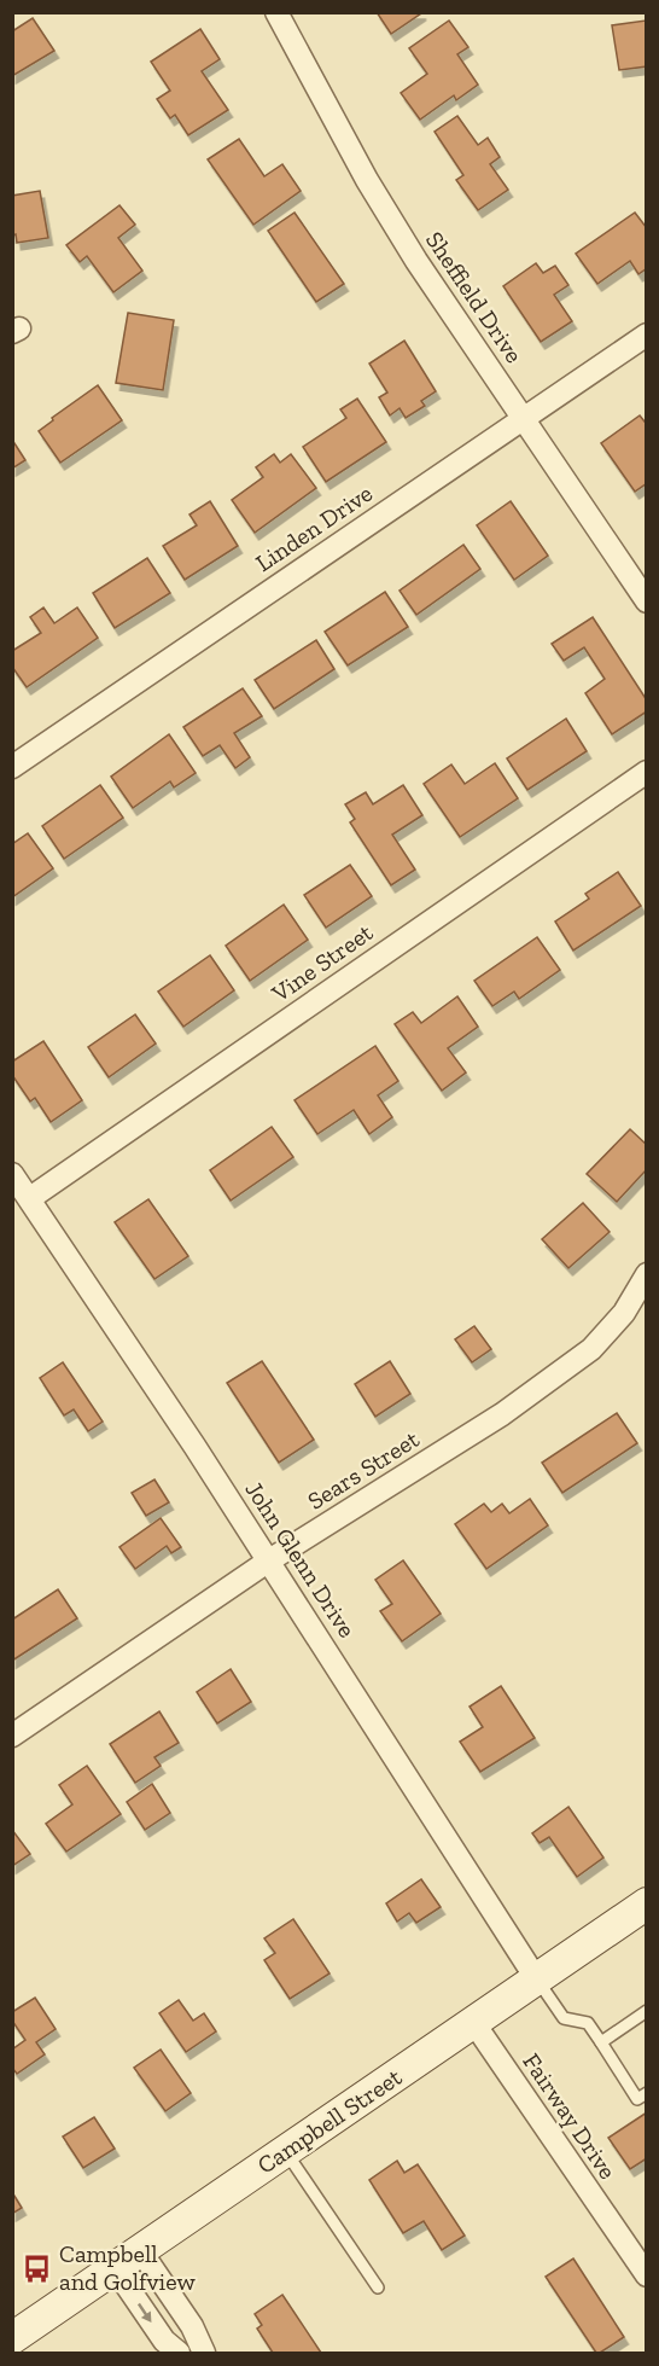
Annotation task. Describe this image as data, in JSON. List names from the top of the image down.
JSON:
{
  "streets": {
    "main road": ["Campbell Street"],
    "street": [
      "Sheffield Drive",
      "Linden Drive",
      "Vine Street",
      "Sears Street",
      "John Glenn Drive",
      "Fairway Drive"
    ]
  },
  "crossings": [
    ["Sheffield Drive", "Linden Drive"],
    ["Vine Street", "John Glenn Drive"],
    ["Sears Street", "John Glenn Drive"],
    ["John Glenn Drive", "Campbell Street"],
    ["Fairway Drive", "Campbell Street"]
  ],
  "places": {
    "bus stop": ["Campbell and Golfview"]
  }
}
